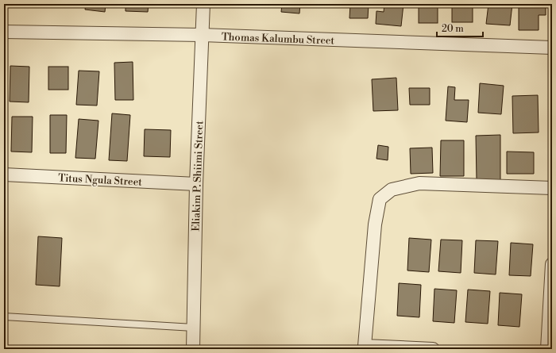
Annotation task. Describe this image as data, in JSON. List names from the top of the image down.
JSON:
{
  "streets": {
    "street": ["Thomas Kalumbu Street", "Eliakim P. Shiimi Street", "Titus Ngula Street"]
  },
  "crossings": [
    ["Thomas Kalumbu Street", "Eliakim P. Shiimi Street"],
    ["Eliakim P. Shiimi Street", "Titus Ngula Street"]
  ],
  "scale_bar": "20 m"
}
